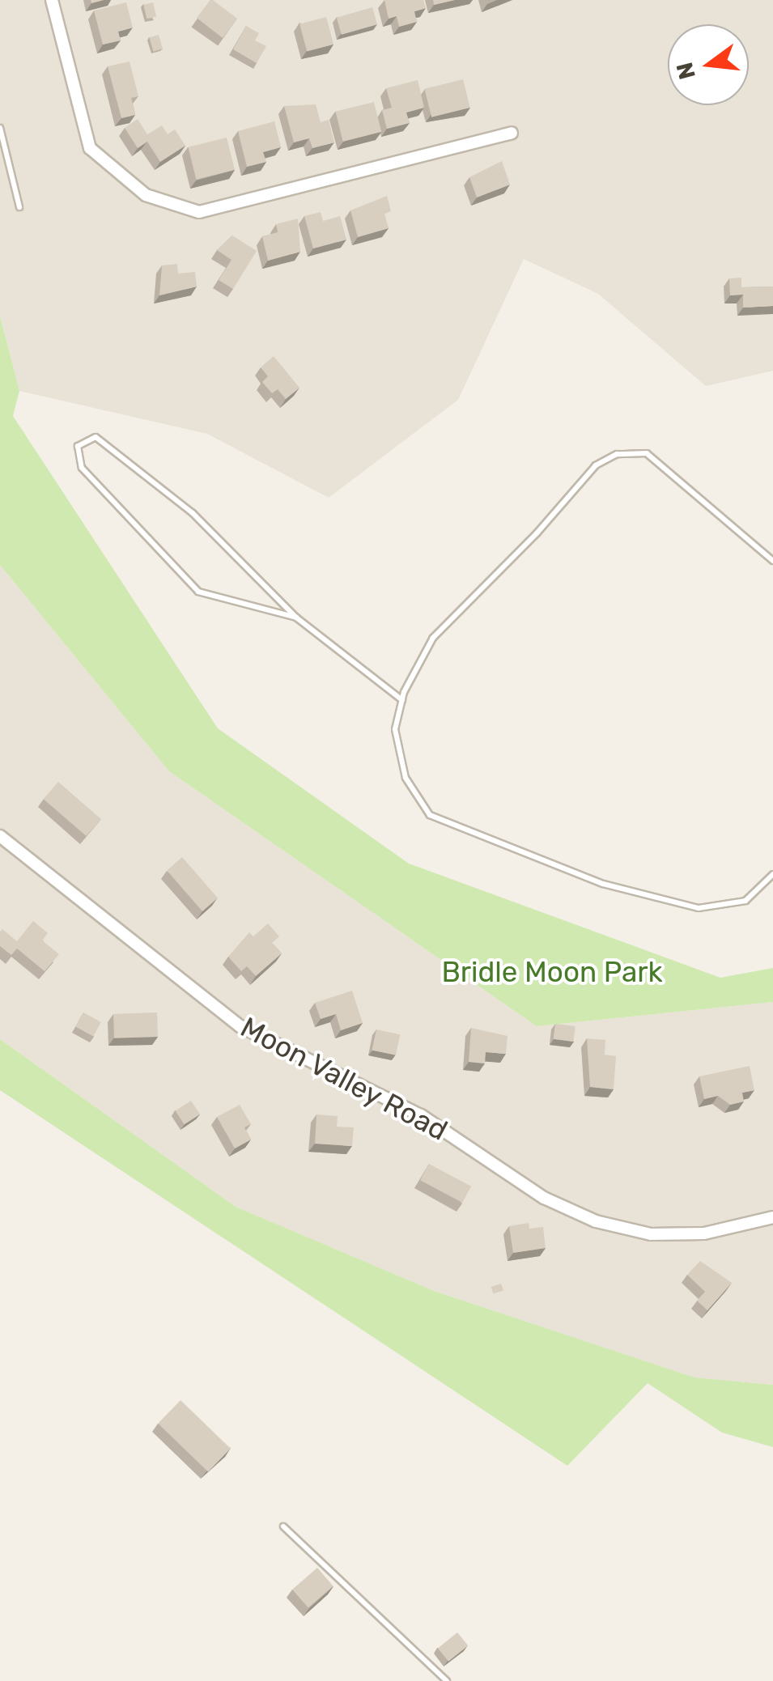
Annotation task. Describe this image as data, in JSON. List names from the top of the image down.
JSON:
{
  "streets": {
    "street": ["Moon Valley Road"]
  },
  "parks": ["Bridle Moon Park"],
  "north": "left"
}
